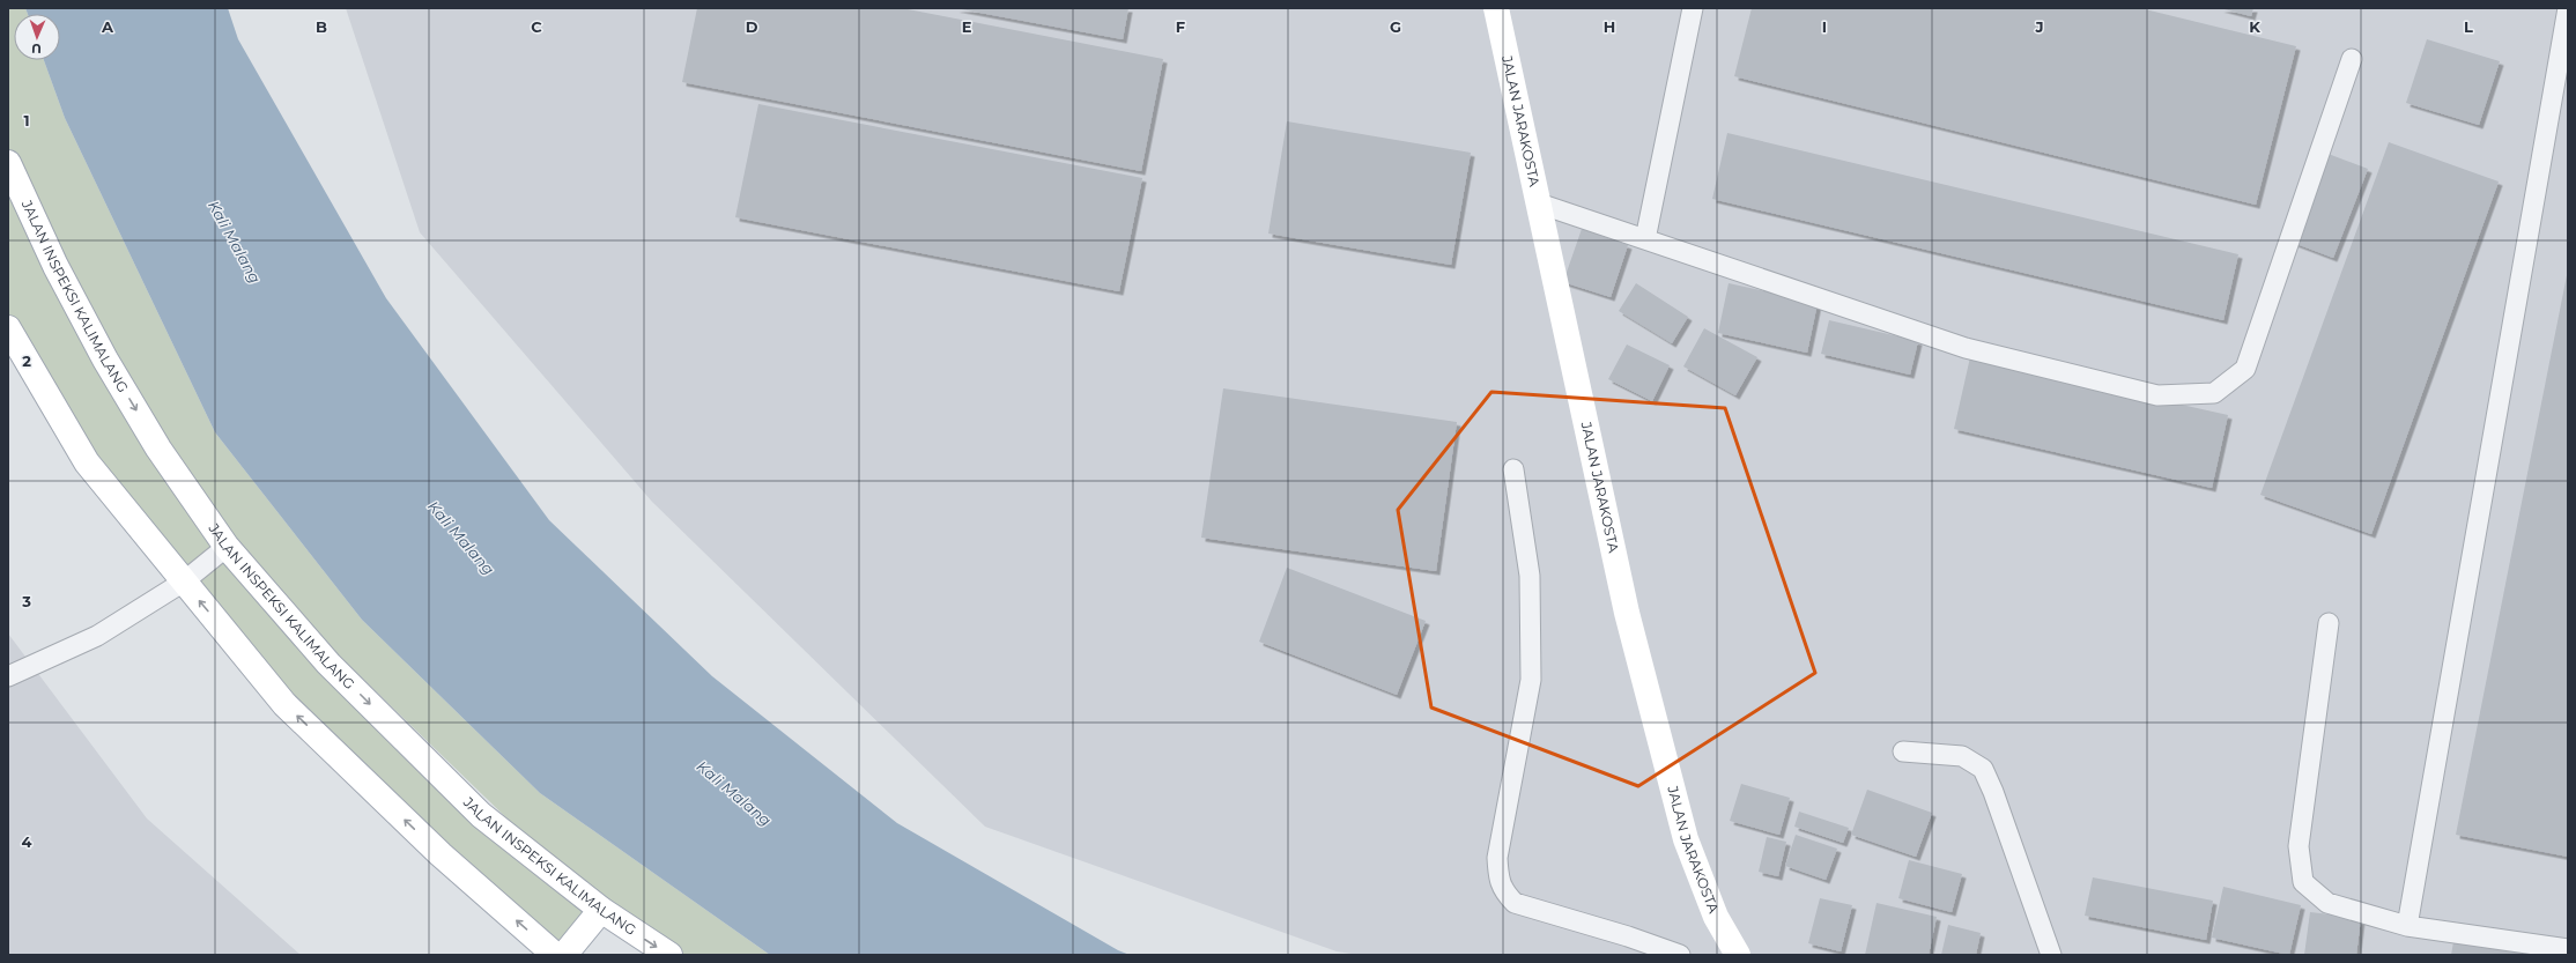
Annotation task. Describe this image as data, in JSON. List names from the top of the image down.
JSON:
{
  "streets": {
    "main road": ["JALAN JARAKOSTA", "JALAN INSPEKSI KALIMALANG"]
  },
  "water": ["Kali Malang"],
  "north": "bottom",
  "grid": {
    "columns": [
      "A",
      "B",
      "C",
      "D",
      "E",
      "F",
      "G",
      "H",
      "I",
      "J",
      "K",
      "L"
    ],
    "rows": [
      "1",
      "2",
      "3",
      "4"
    ]
  }
}
